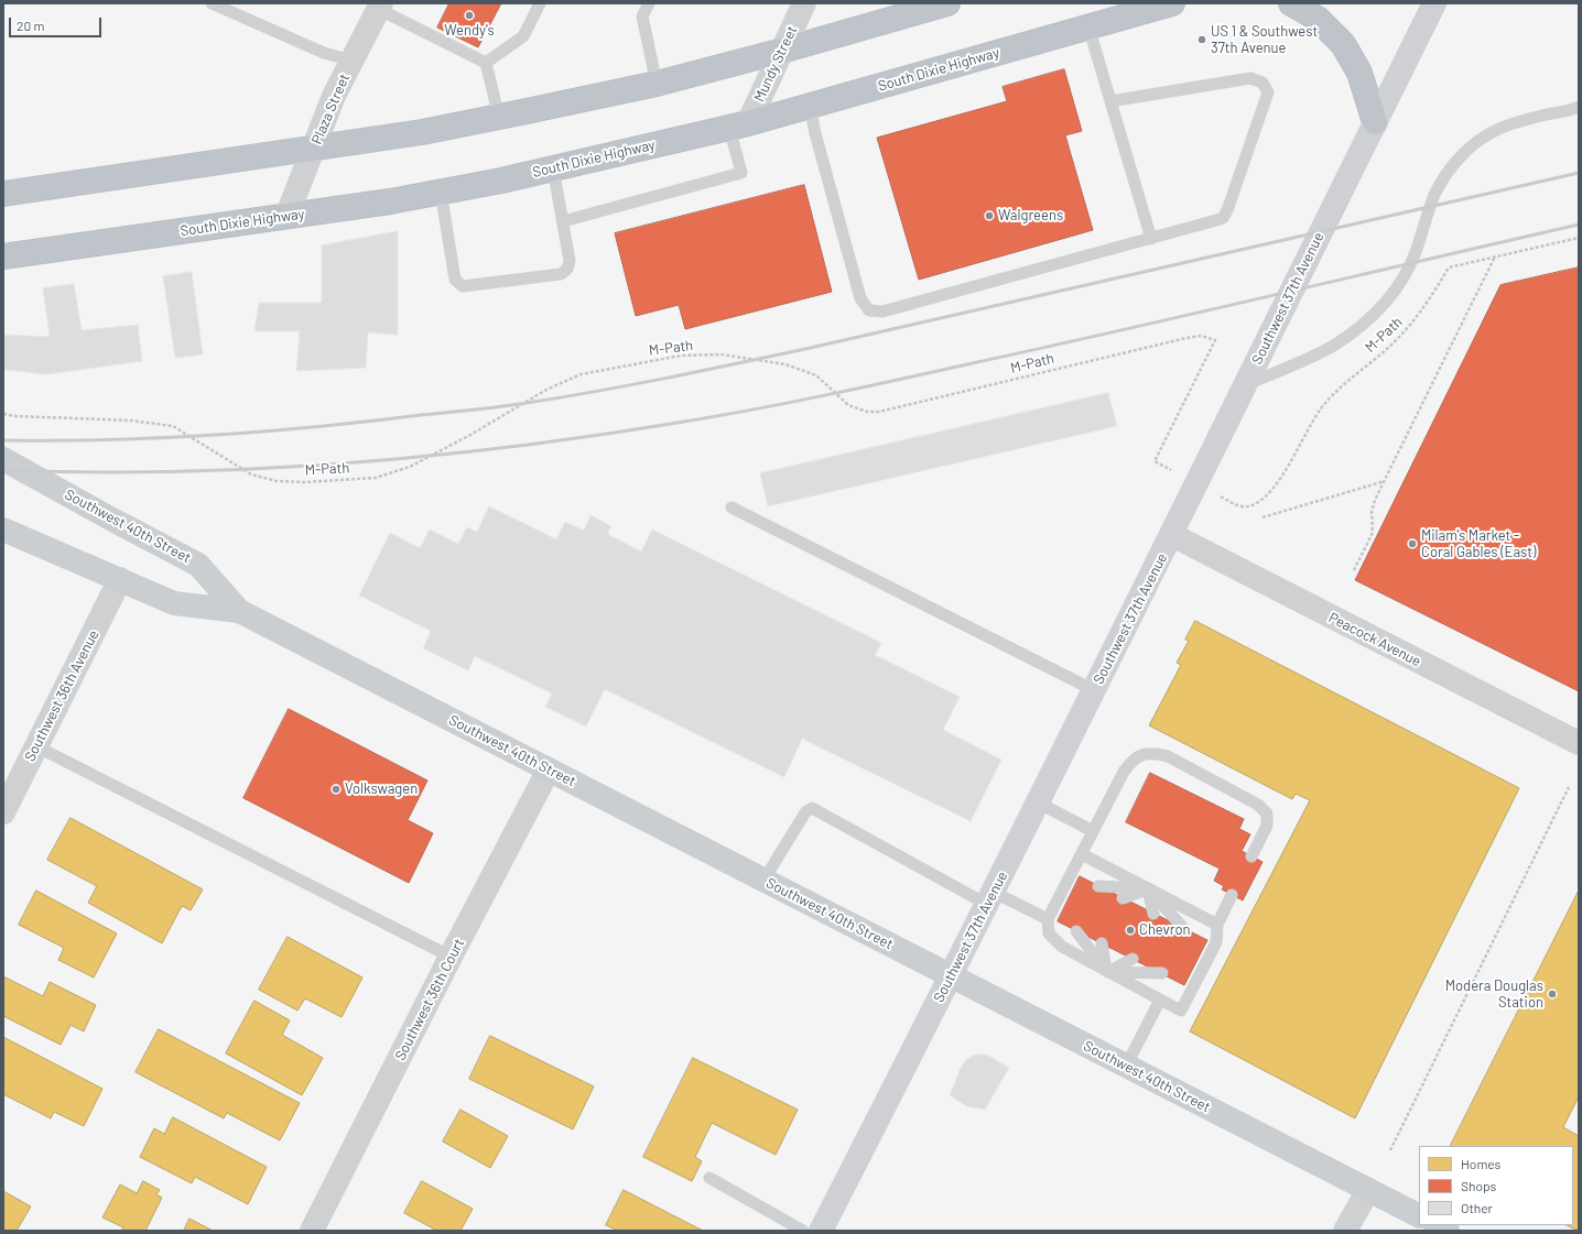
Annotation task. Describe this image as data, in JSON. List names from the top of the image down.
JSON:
{
  "streets": {
    "highway": ["South Dixie Highway"],
    "main road": ["Southwest 37th Avenue", "Southwest 40th Street"],
    "street": [
      "Mundy Street",
      "Plaza Street",
      "Peacock Avenue",
      "Southwest 36th Avenue",
      "Southwest 36th Court"
    ],
    "path": ["M-Path"]
  },
  "crossings": [
    ["Mundy Street", "South Dixie Highway"],
    ["South Dixie Highway", "Plaza Street"],
    ["Southwest 37th Avenue", "Southwest 40th Street"],
    ["Southwest 37th Avenue", "Peacock Avenue"],
    ["Southwest 40th Street", "Southwest 36th Avenue"],
    ["Southwest 40th Street", "Southwest 36th Court"]
  ],
  "places": [
    "Wendy's",
    "US 1 & Southwest 37th Avenue",
    "Walgreens",
    "Milam's Market - Coral Gables (East)",
    "Volkswagen",
    "Chevron",
    "Modera Douglas Station"
  ],
  "legend": ["Homes", "Shops", "Other"],
  "scale_bar": "20 m"
}
